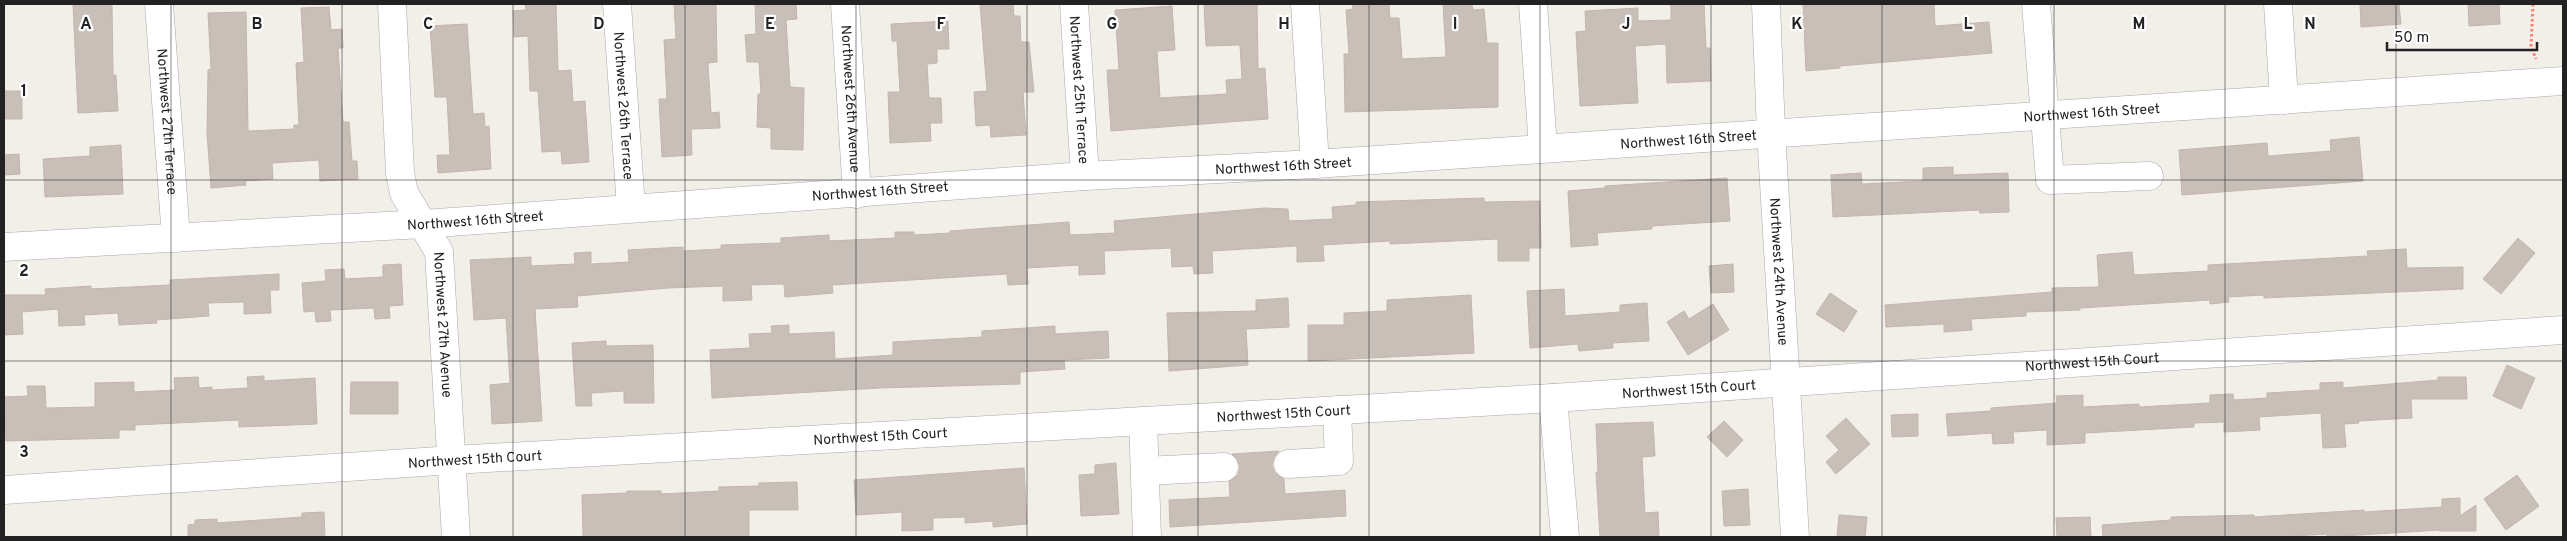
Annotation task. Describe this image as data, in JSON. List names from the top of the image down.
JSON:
{
  "streets": {
    "street": [
      "Northwest 25th Terrace",
      "Northwest 26th Avenue",
      "Northwest 26th Terrace",
      "Northwest 16th Street",
      "Northwest 27th Terrace",
      "Northwest 24th Avenue",
      "Northwest 27th Avenue",
      "Northwest 15th Court"
    ]
  },
  "crossings": [
    ["Northwest 25th Terrace", "Northwest 16th Street"],
    ["Northwest 26th Avenue", "Northwest 16th Street"],
    ["Northwest 26th Terrace", "Northwest 16th Street"],
    ["Northwest 16th Street", "Northwest 27th Terrace"],
    ["Northwest 16th Street", "Northwest 24th Avenue"],
    ["Northwest 16th Street", "Northwest 27th Avenue"],
    ["Northwest 24th Avenue", "Northwest 15th Court"],
    ["Northwest 27th Avenue", "Northwest 15th Court"]
  ],
  "scale_bar": "50 m",
  "grid": {
    "columns": [
      "A",
      "B",
      "C",
      "D",
      "E",
      "F",
      "G",
      "H",
      "I",
      "J",
      "K",
      "L",
      "M",
      "N"
    ],
    "rows": ["1", "2", "3"]
  }
}
